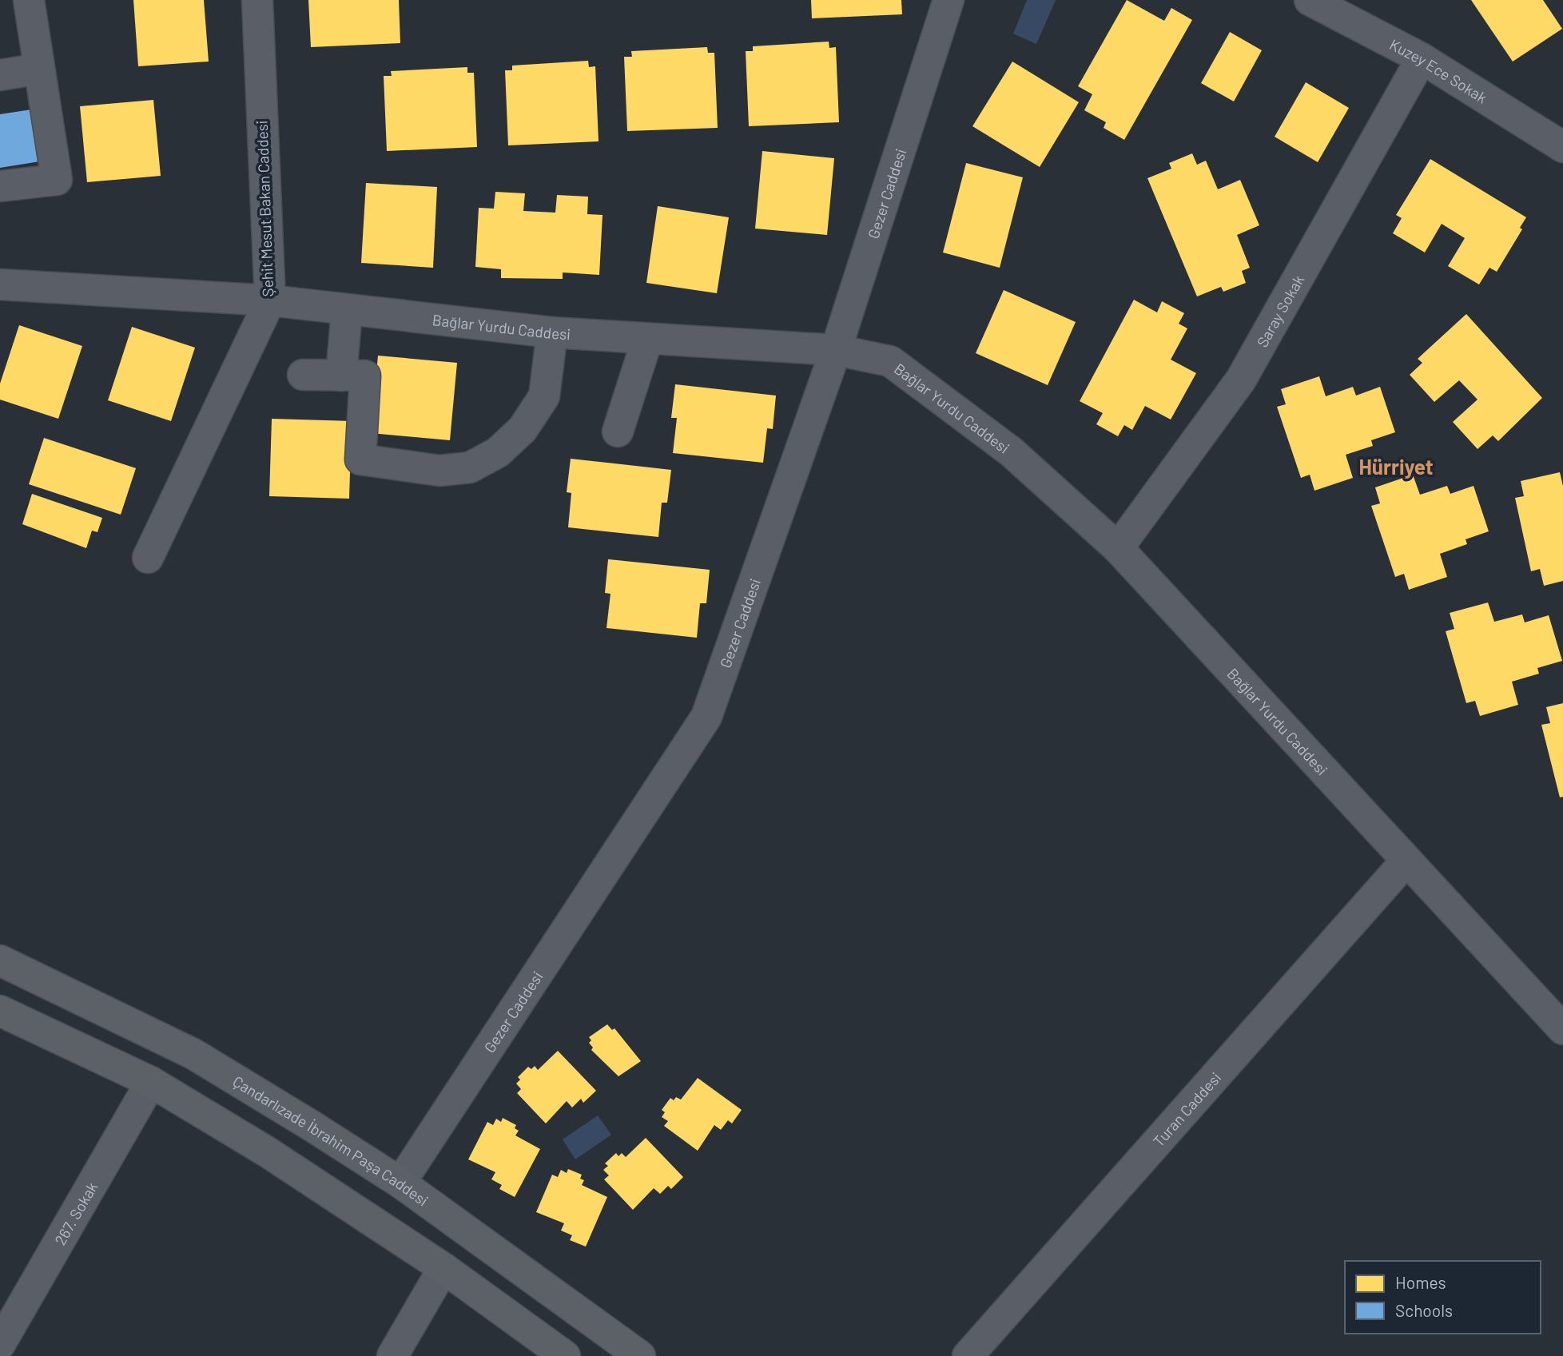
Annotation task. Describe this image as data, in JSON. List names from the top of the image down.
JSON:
{
  "streets": {
    "main road": ["Çandarlızade İbrahim Paşa Caddesi"],
    "street": [
      "Kuzey Ece Sokak",
      "Gezer Caddesi",
      "Şehit Mesut Bakan Caddesi",
      "Saray Sokak",
      "Bağlar Yurdu Caddesi",
      "Turan Caddesi",
      "267. Sokak"
    ]
  },
  "crossings": [
    ["Kuzey Ece Sokak", "Saray Sokak"],
    ["Gezer Caddesi", "Bağlar Yurdu Caddesi"],
    ["Gezer Caddesi", "Çandarlızade İbrahim Paşa Caddesi"],
    ["Şehit Mesut Bakan Caddesi", "Bağlar Yurdu Caddesi"],
    ["Saray Sokak", "Bağlar Yurdu Caddesi"],
    ["Bağlar Yurdu Caddesi", "Turan Caddesi"]
  ],
  "districts": ["Hürriyet"],
  "legend": ["Homes", "Schools"]
}
